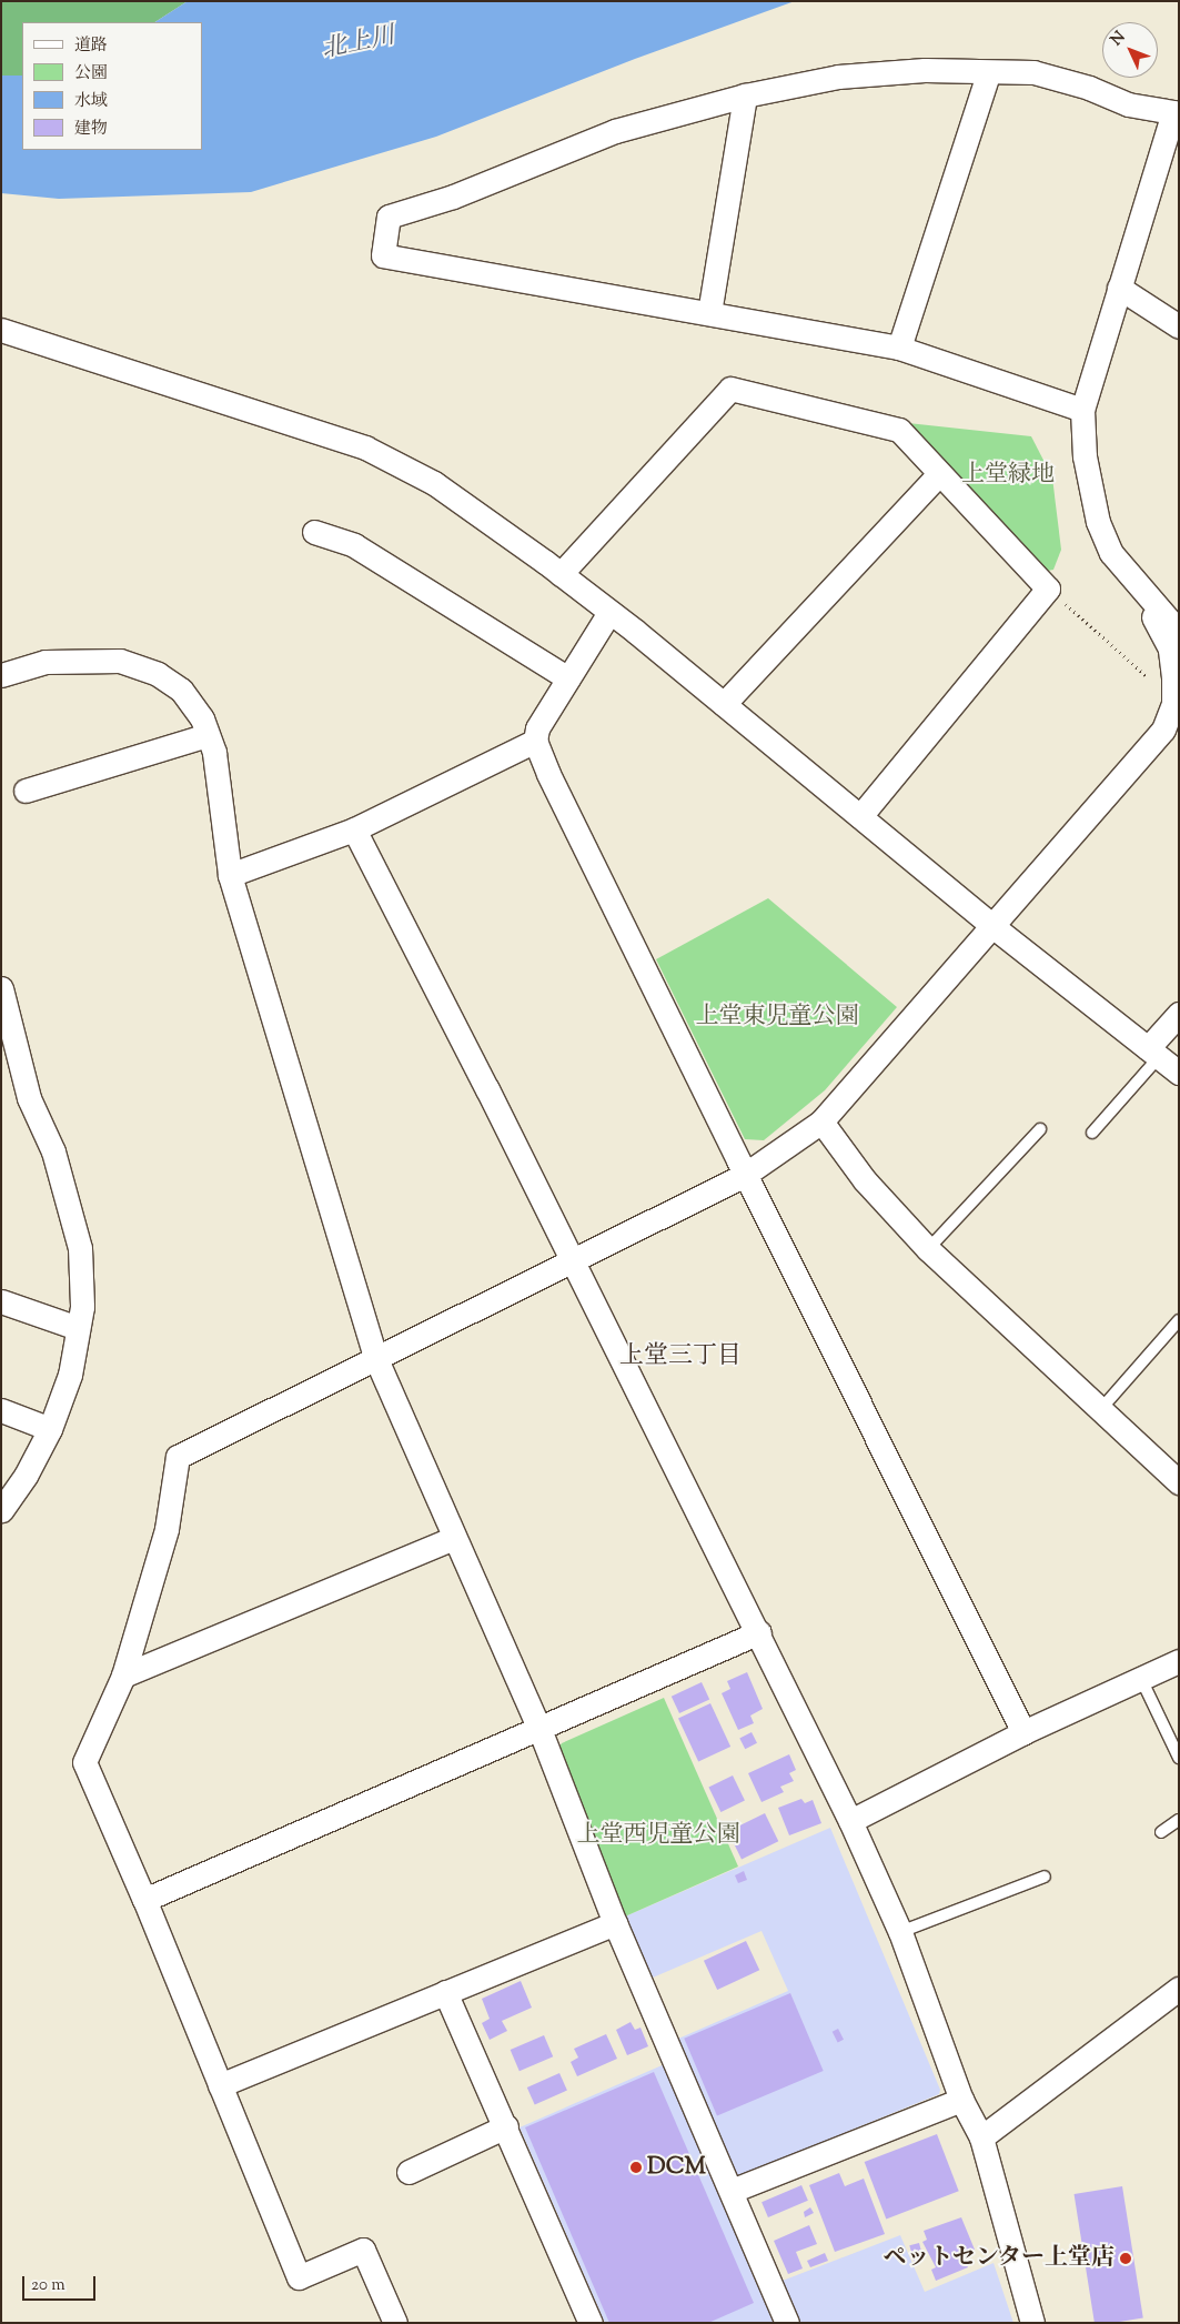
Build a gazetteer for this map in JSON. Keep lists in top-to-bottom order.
{
  "districts": ["上堂三丁目"],
  "water": ["北上川"],
  "parks": ["上堂緑地", "上堂東児童公園", "上堂西児童公園"],
  "places": ["DCM", "ペットセンター上堂店"],
  "legend": [
    "道路",
    "公園",
    "水域",
    "建物"
  ],
  "scale_bar": "20 m",
  "north": "top left"
}
